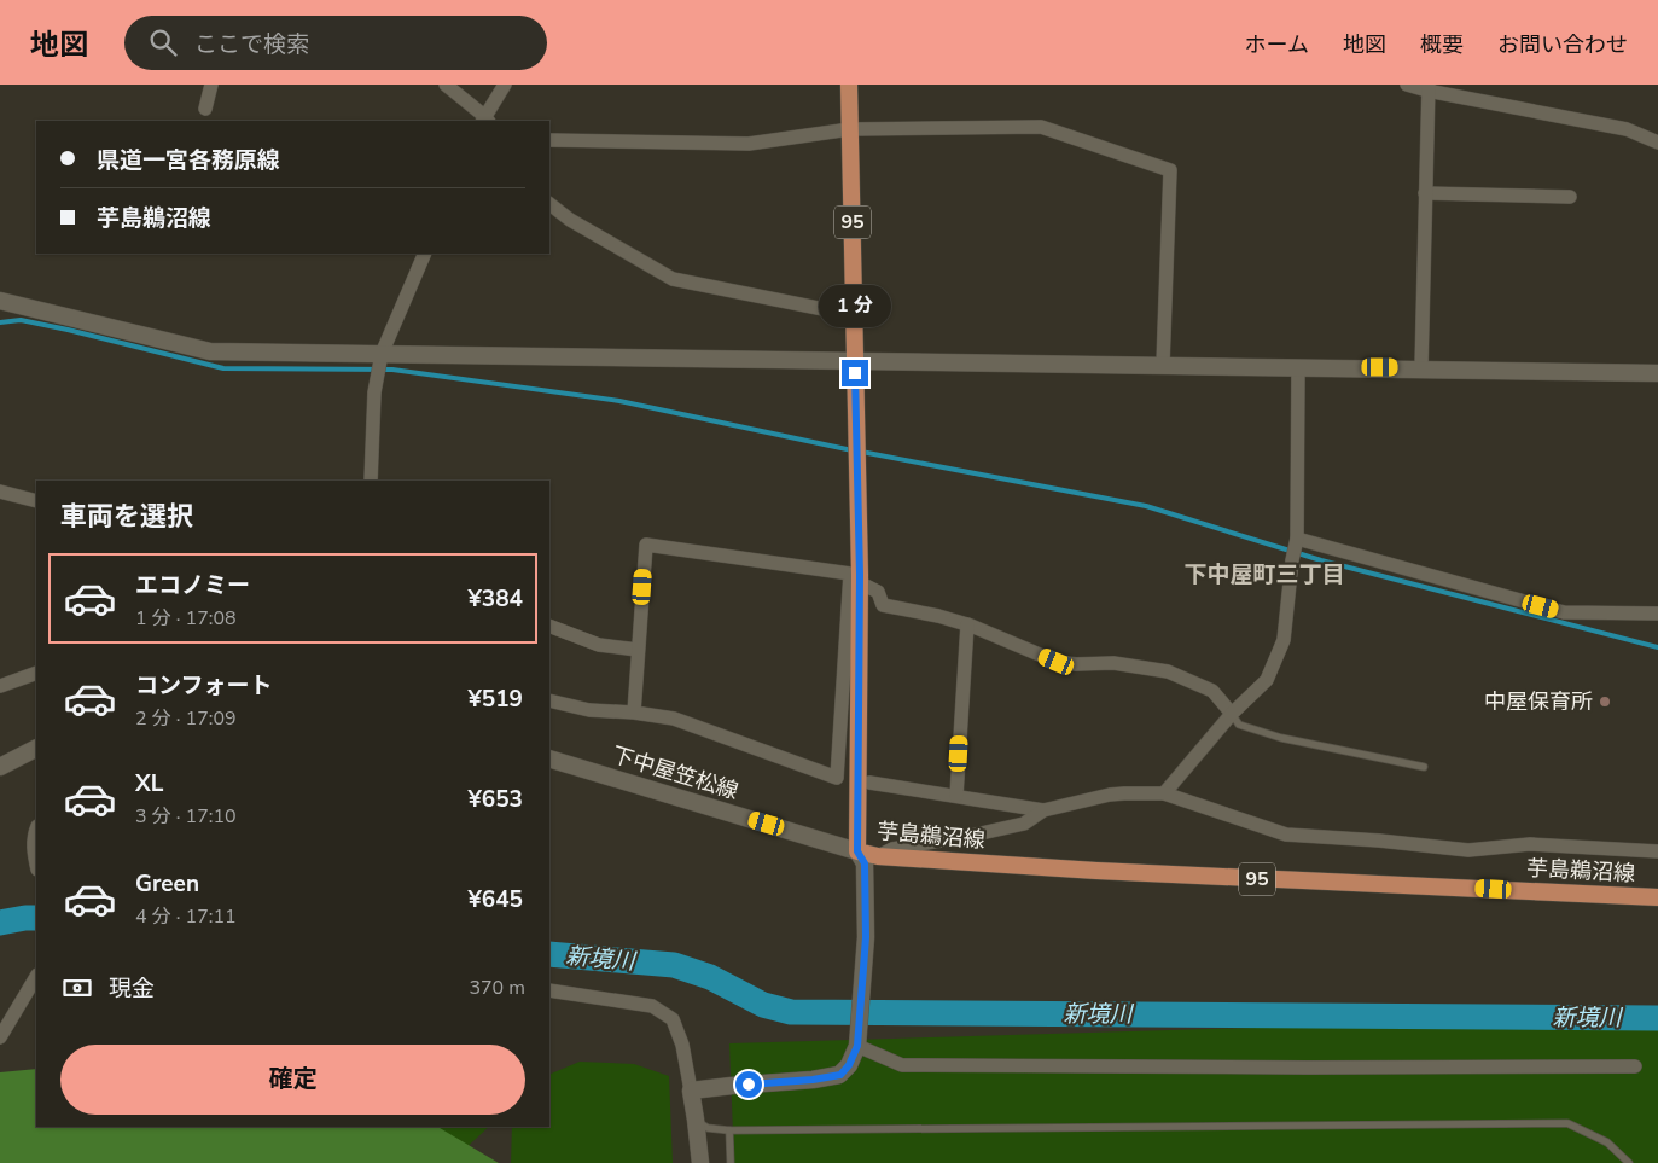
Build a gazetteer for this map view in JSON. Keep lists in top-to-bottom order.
{
  "streets": {
    "main road": ["95", "芋島鵜沼線"],
    "street": ["下中屋笠松線"]
  },
  "crossings": [
    ["下中屋笠松線", "芋島鵜沼線"]
  ],
  "districts": ["下中屋町三丁目"],
  "water": ["新境川"],
  "places": ["中屋保育所"],
  "page": {
    "header": "地図",
    "search": "ここで検索",
    "nav": [
      "ホーム",
      "地図",
      "概要",
      "お問い合わせ"
    ],
    "banner": ["県道一宮各務原線", "芋島鵜沼線"],
    "bubble": "1 分",
    "heading": "車両を選択",
    "list": [
      {
        "name": "エコノミー",
        "note": "1 分 · 17:08",
        "value": "¥384"
      },
      {
        "name": "コンフォート",
        "note": "2 分 · 17:09",
        "value": "¥519"
      },
      {
        "name": "XL",
        "note": "3 分 · 17:10",
        "value": "¥653"
      },
      {
        "name": "Green",
        "note": "4 分 · 17:11",
        "value": "¥645"
      }
    ],
    "pay": ["現金", "370 m"],
    "buttons": "確定"
  }
}
